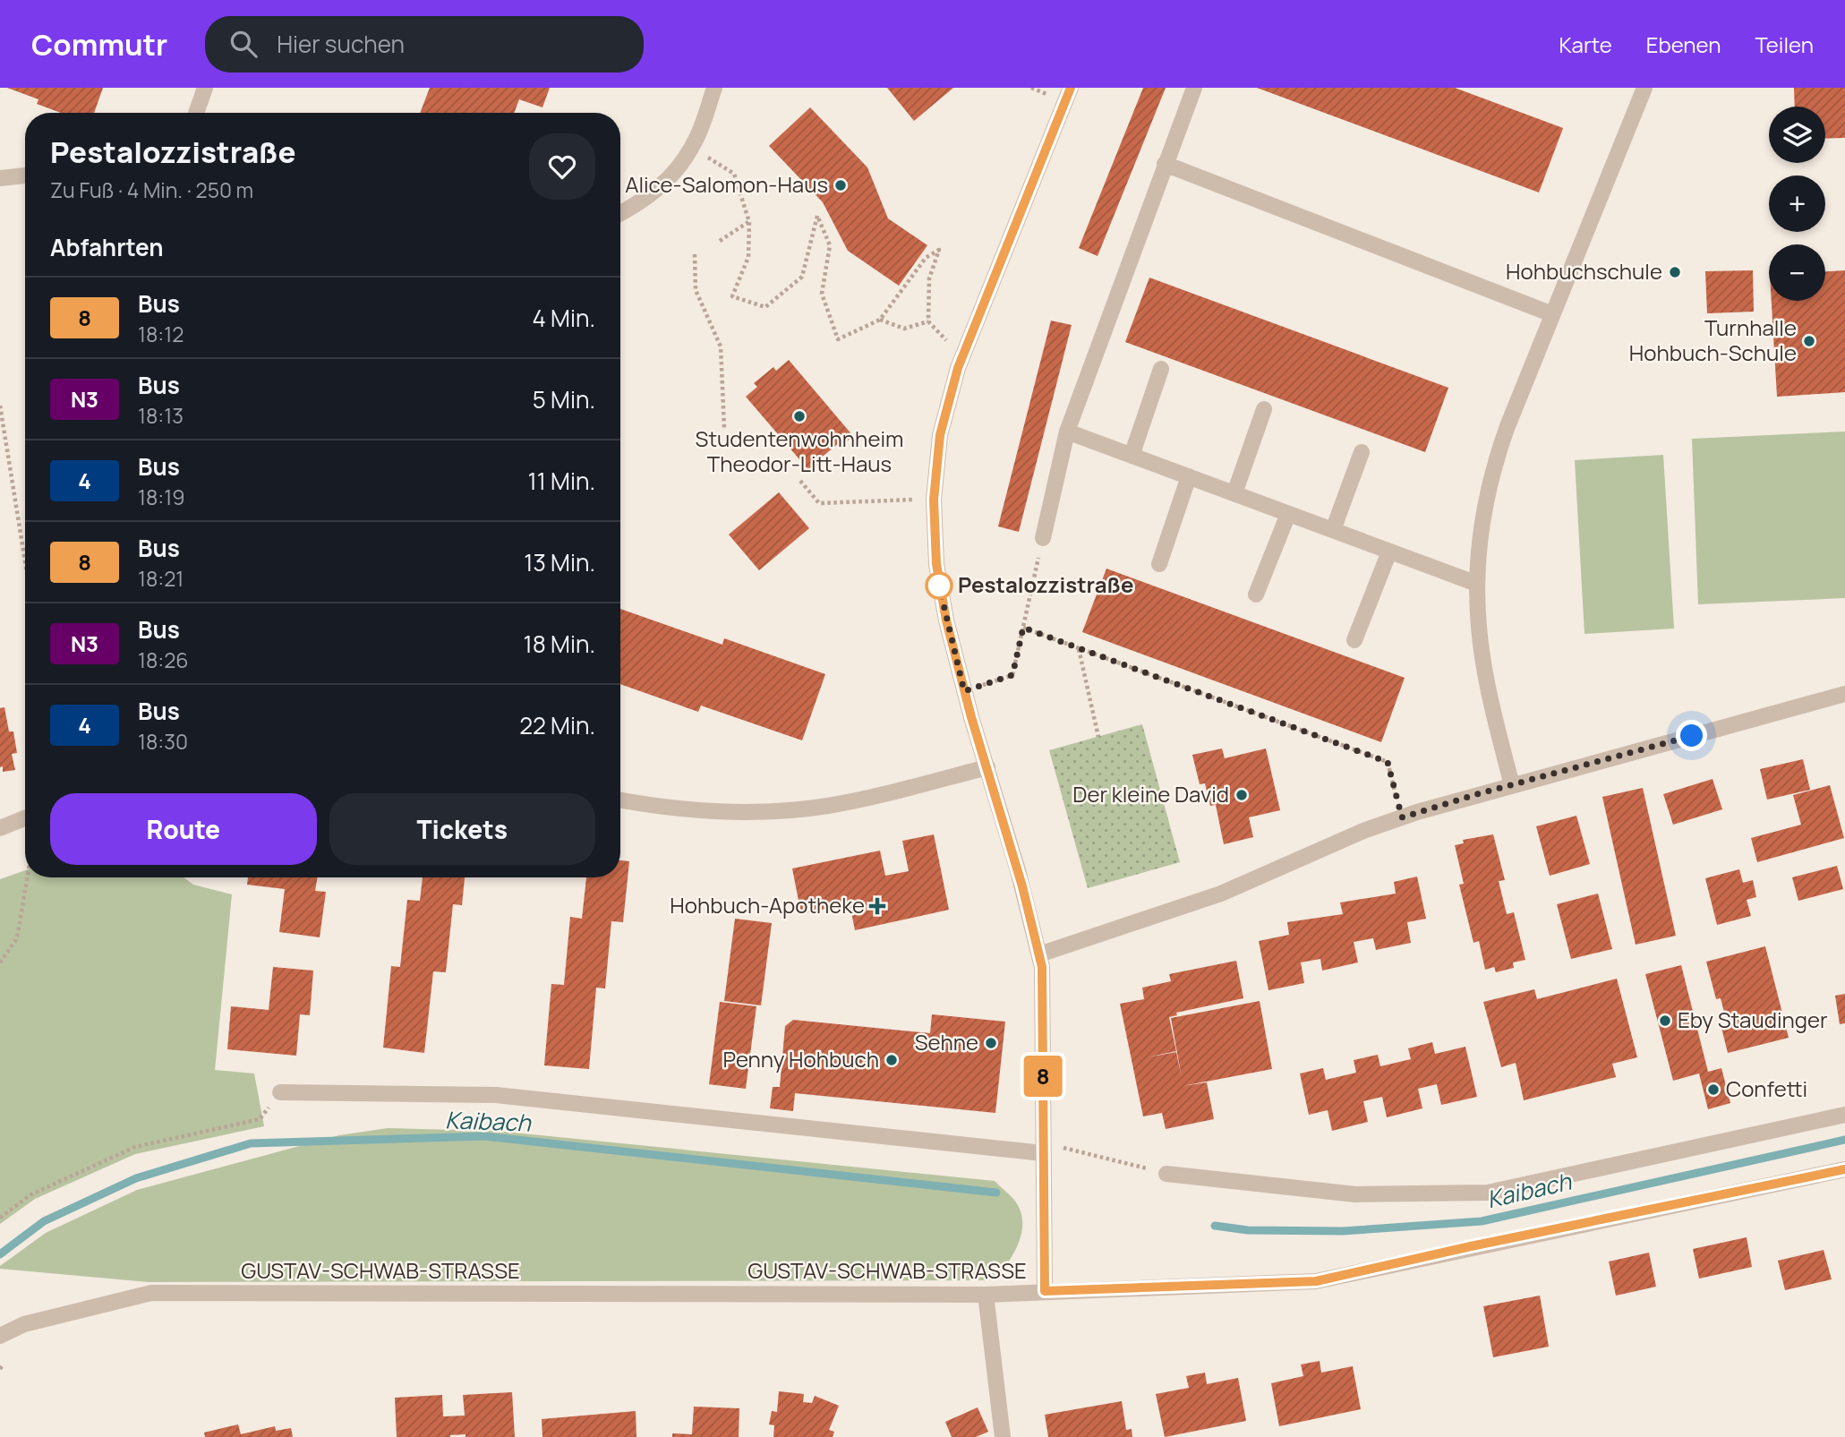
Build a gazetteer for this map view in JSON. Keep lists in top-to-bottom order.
{
  "streets": {
    "street": ["GUSTAV-SCHWAB-STRASSE"]
  },
  "water": ["Kaibach"],
  "places": {
    "other": [
      "Alice-Salomon-Haus",
      "Hohbuchschule",
      "Turnhalle Hohbuch-Schule",
      "Studentenwohnheim Theodor-Litt-Haus",
      "Pestalozzistraße",
      "Der kleine David",
      "Eby Staudinger",
      "Sehne",
      "Penny Hohbuch",
      "Confetti"
    ],
    "health": ["Hohbuch-Apotheke"]
  },
  "lines": ["bus line 8"],
  "page": {
    "header": "Commutr",
    "search": "Hier suchen",
    "nav": ["Karte", "Ebenen", "Teilen"],
    "on_map": "8",
    "map_buttons": ["+", "−"],
    "heading": [
      ["Pestalozzistraße", "Zu Fuß · 4 Min. · 250 m"],
      "Abfahrten"
    ],
    "list": [
      {
        "mark": "8",
        "name": "Bus",
        "note": "18:12",
        "value": "4 Min."
      },
      {
        "mark": "N3",
        "name": "Bus",
        "note": "18:13",
        "value": "5 Min."
      },
      {
        "mark": "4",
        "name": "Bus",
        "note": "18:19",
        "value": "11 Min."
      },
      {
        "mark": "8",
        "name": "Bus",
        "note": "18:21",
        "value": "13 Min."
      },
      {
        "mark": "N3",
        "name": "Bus",
        "note": "18:26",
        "value": "18 Min."
      },
      {
        "mark": "4",
        "name": "Bus",
        "note": "18:30",
        "value": "22 Min."
      }
    ],
    "buttons": ["Route", "Tickets"]
  }
}
